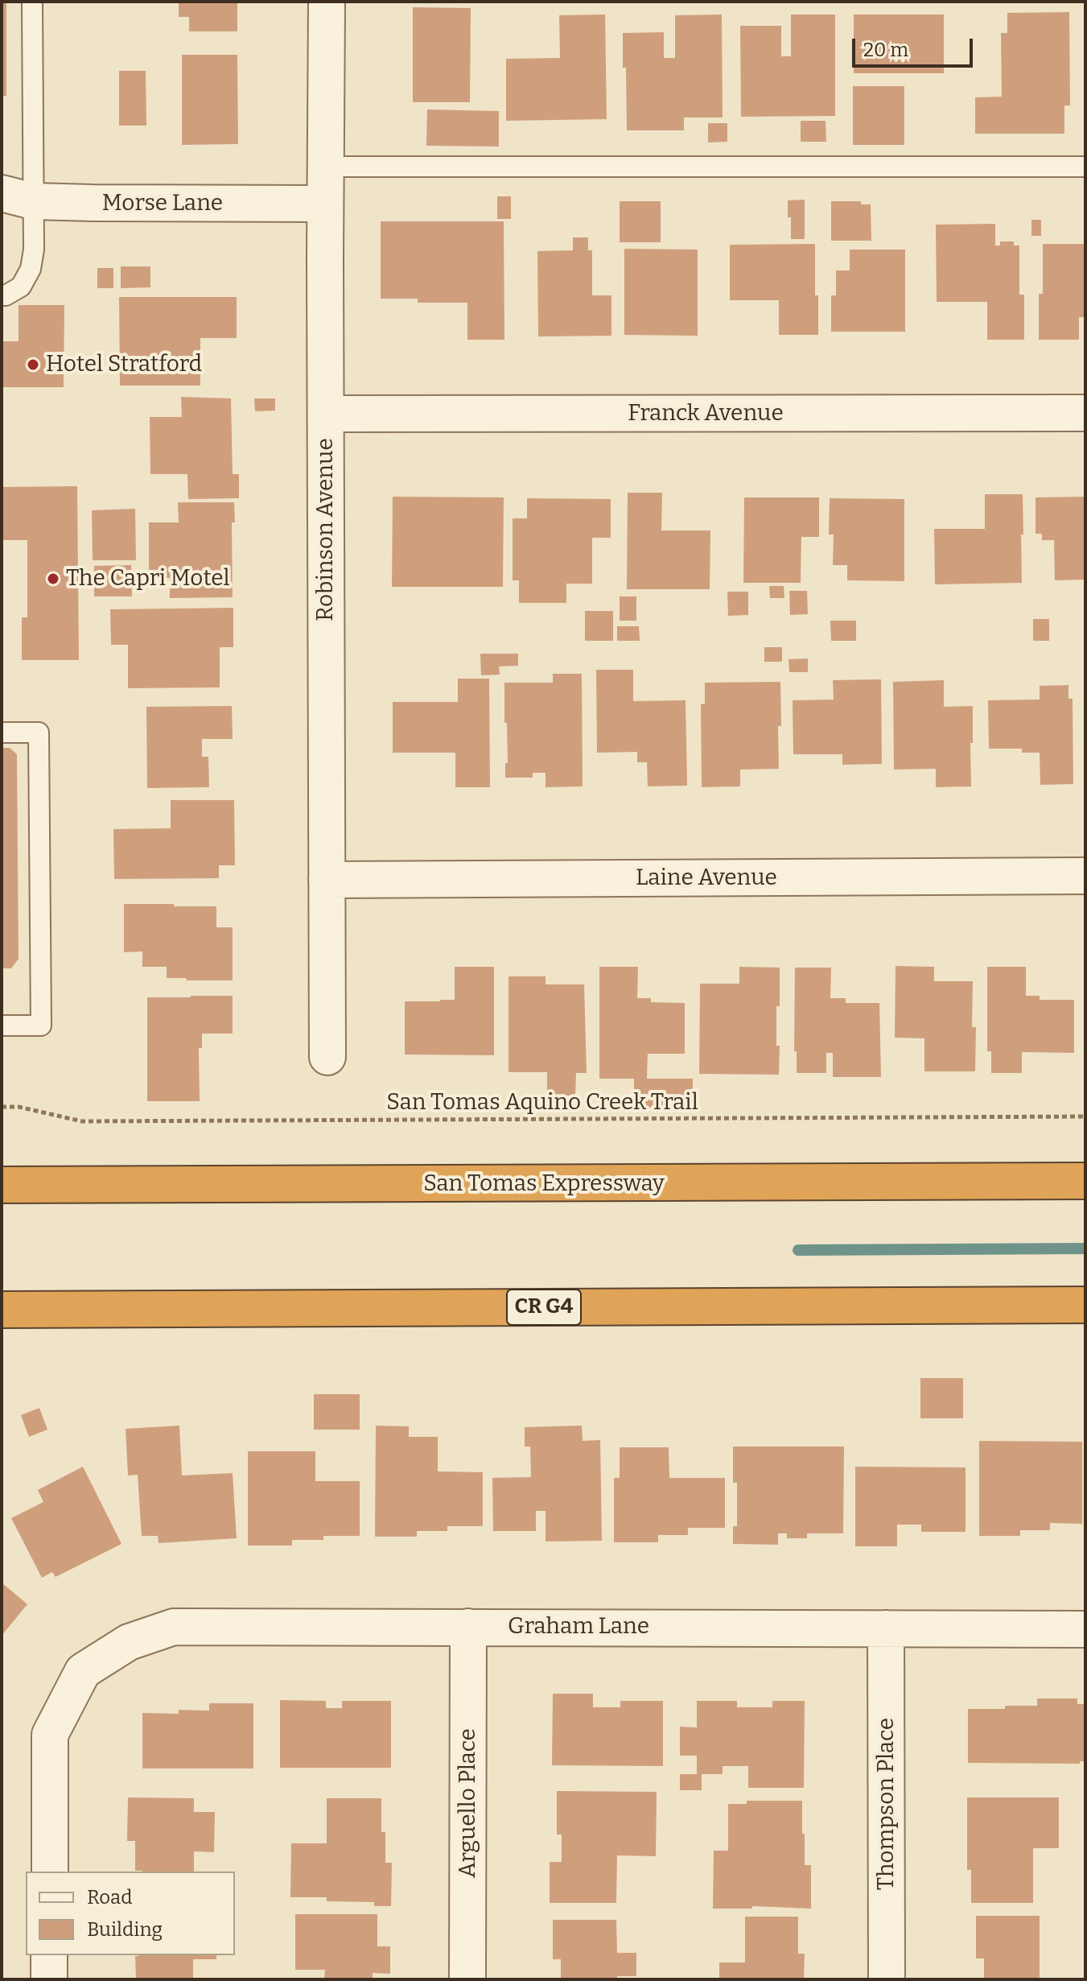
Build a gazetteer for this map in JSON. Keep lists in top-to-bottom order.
{
  "streets": {
    "highway": ["San Tomas Expressway", "CR G4"],
    "street": [
      "Morse Lane",
      "Franck Avenue",
      "Robinson Avenue",
      "Laine Avenue",
      "Graham Lane",
      "Arguello Place",
      "Thompson Place"
    ],
    "path": ["San Tomas Aquino Creek Trail"]
  },
  "crossings": [
    ["Morse Lane", "Robinson Avenue"],
    ["Franck Avenue", "Robinson Avenue"],
    ["Robinson Avenue", "Laine Avenue"],
    ["Graham Lane", "Arguello Place"],
    ["Graham Lane", "Thompson Place"]
  ],
  "places": ["Hotel Stratford", "The Capri Motel"],
  "legend": ["Road", "Building"],
  "scale_bar": "20 m"
}
